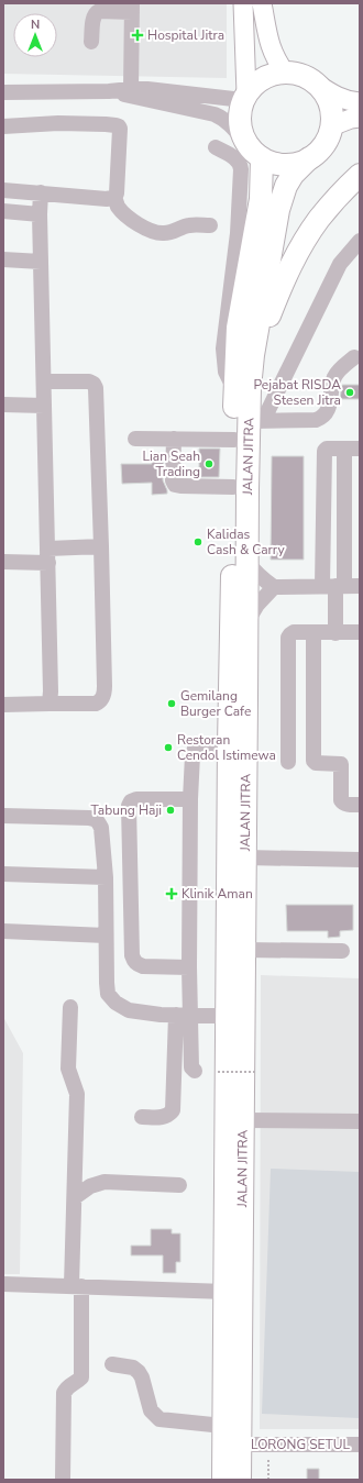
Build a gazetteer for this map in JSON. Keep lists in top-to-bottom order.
{
  "streets": {
    "highway": ["JALAN JITRA"],
    "street": ["LORONG SETUL"]
  },
  "crossings": [
    ["JALAN JITRA", "LORONG SETUL"]
  ],
  "places": {
    "health": ["Hospital Jitra", "Klinik Aman"],
    "other": [
      "Pejabat RISDA Stesen Jitra",
      "Lian Seah Trading",
      "Kalidas Cash & Carry",
      "Gemilang Burger Cafe",
      "Restoran Cendol Istimewa",
      "Tabung Haji"
    ]
  },
  "north": "top"
}
